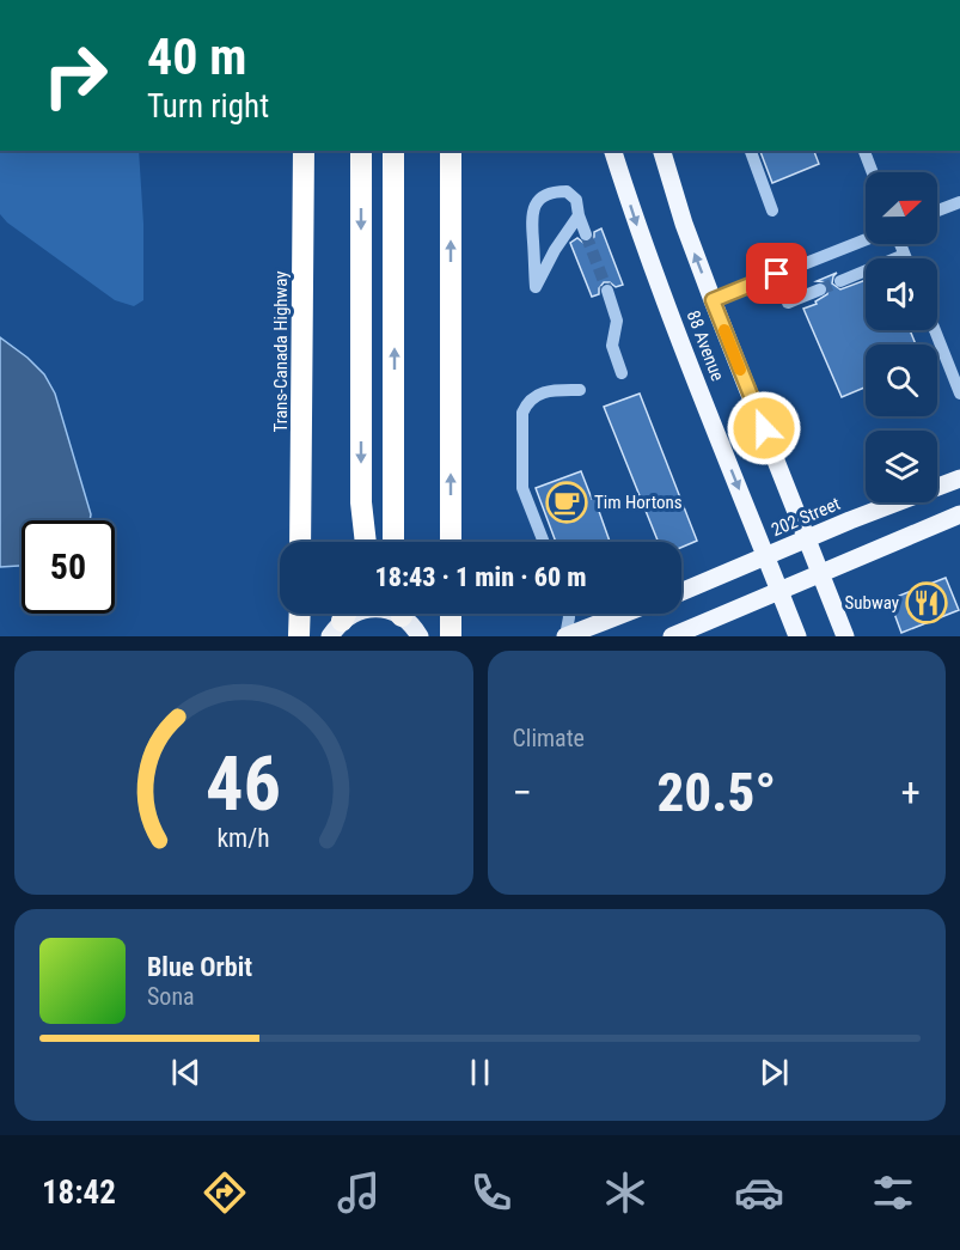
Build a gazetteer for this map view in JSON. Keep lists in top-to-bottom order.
{
  "streets": {
    "highway": ["Trans-Canada Highway"],
    "main road": ["88 Avenue", "202 Street"]
  },
  "crossings": [
    ["88 Avenue", "202 Street"]
  ],
  "places": {
    "cafe": ["Tim Hortons"],
    "restaurant": ["Subway"]
  },
  "north": "right",
  "page": {
    "turn": ["40 m", "Turn right"],
    "limit": "50",
    "trip": "18:43 · 1 min · 60 m",
    "tile": "Climate",
    "heat": ["−", "20.5°", "+"],
    "song": ["Blue Orbit", "Sona"],
    "tabs": "18:42",
    "gauge": ["46", "km/h"]
  }
}
